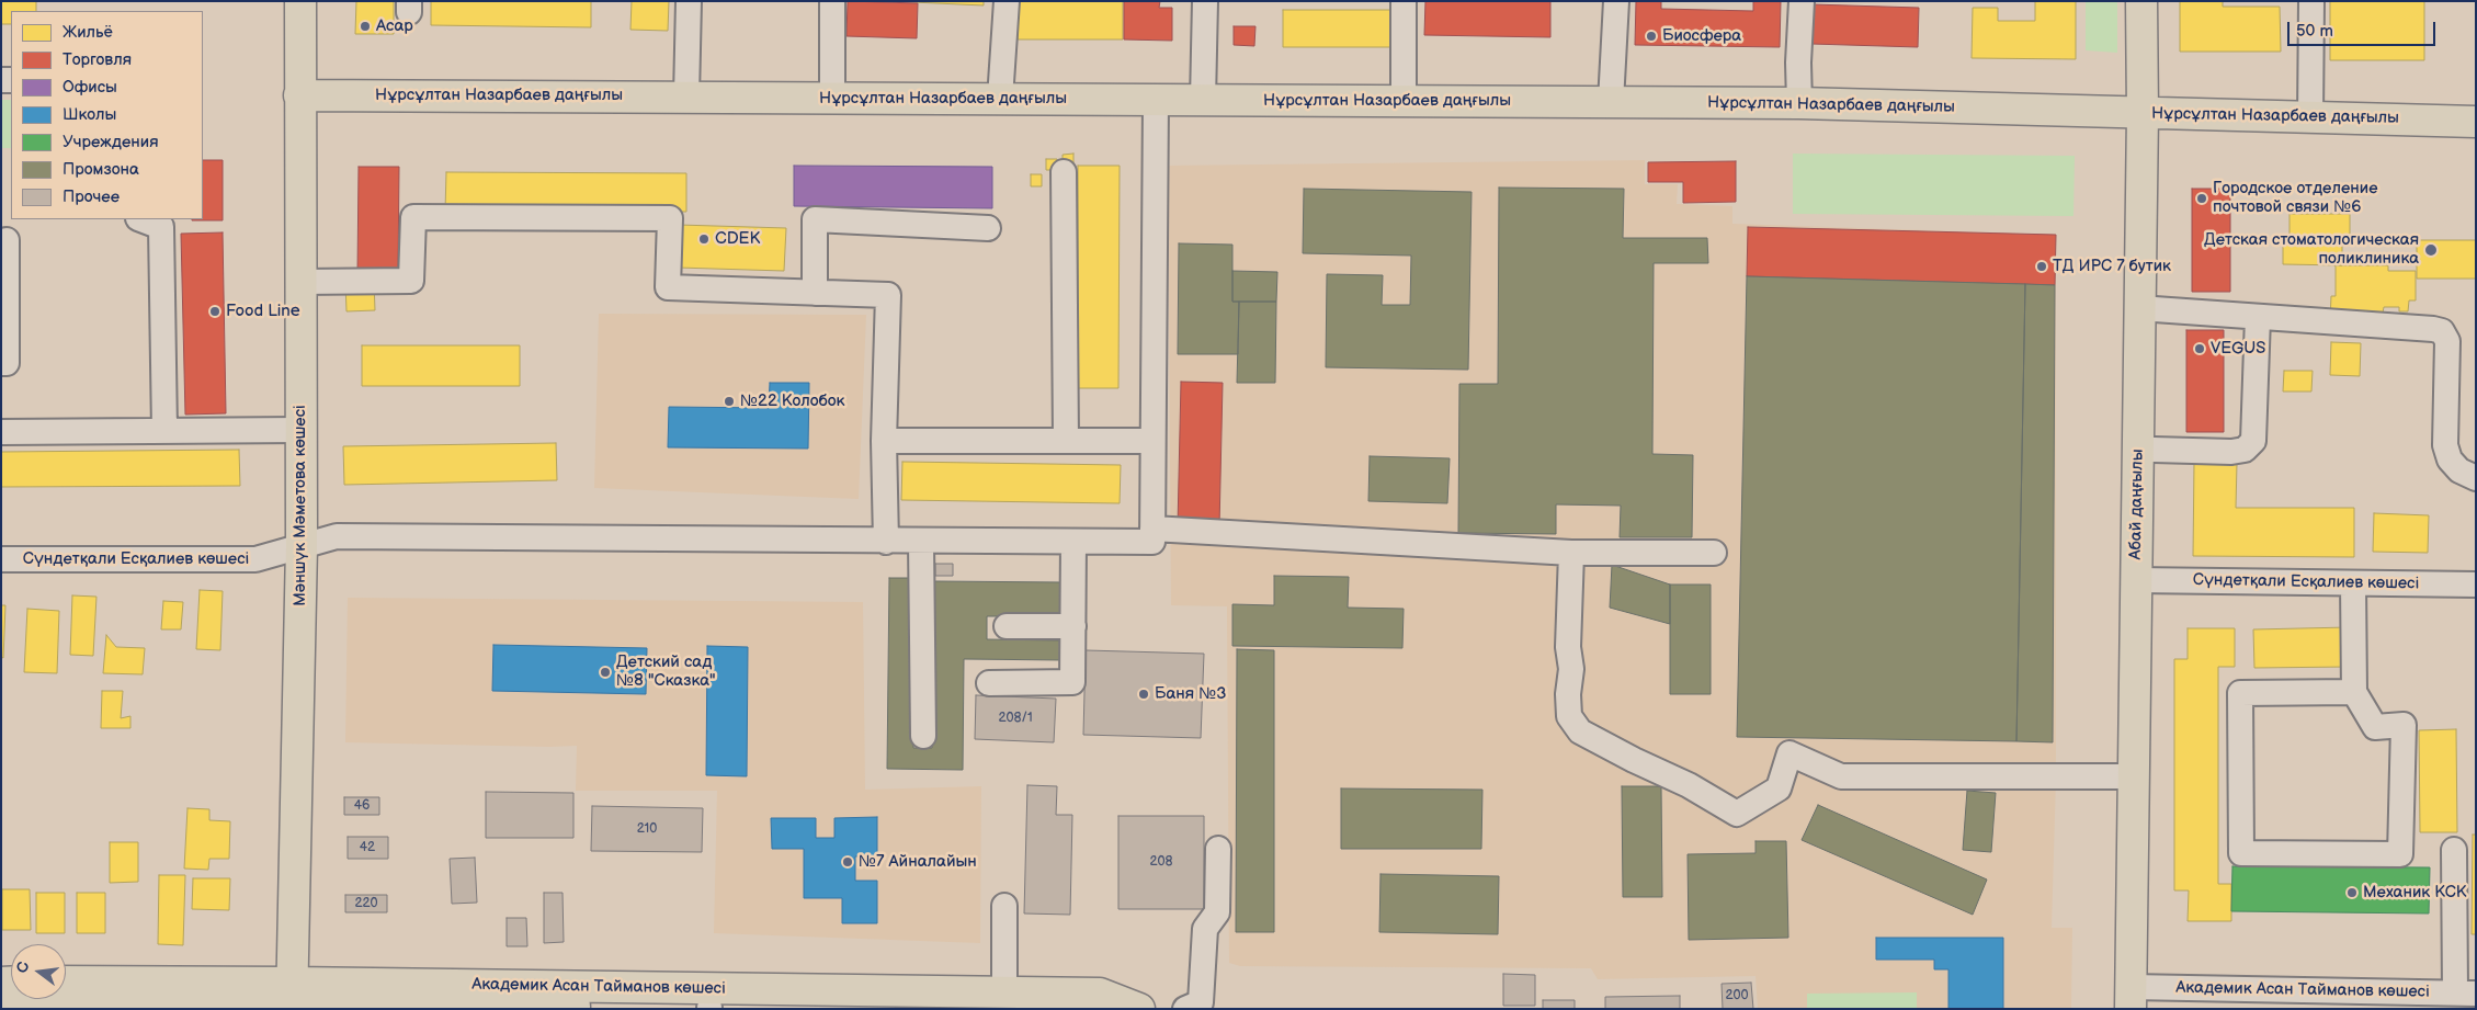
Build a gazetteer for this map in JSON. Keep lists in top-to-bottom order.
{
  "streets": {
    "main road": [
      "Нұрсұлтан Назарбаев даңғылы",
      "Абай даңғылы",
      "Мәншүк Мәметова көшесі",
      "Академик Асан Тайманов көшесі"
    ],
    "street": ["Сүндетқали Есқалиев көшесі"]
  },
  "crossings": [
    ["Нұрсұлтан Назарбаев даңғылы", "Абай даңғылы"],
    ["Нұрсұлтан Назарбаев даңғылы", "Мәншүк Мәметова көшесі"],
    ["Абай даңғылы", "Сүндетқали Есқалиев көшесі"],
    ["Абай даңғылы", "Академик Асан Тайманов көшесі"],
    ["Мәншүк Мәметова көшесі", "Сүндетқали Есқалиев көшесі"],
    ["Мәншүк Мәметова көшесі", "Академик Асан Тайманов көшесі"]
  ],
  "places": [
    "Асар",
    "Биосфера",
    "Городское отделение почтовой связи №6",
    "CDEK",
    "Детская стоматологическая поликлиника",
    "ТД ИРС 7 бутик",
    "Food Line",
    "VEGUS",
    "№22 Колобок",
    "Детский сад №8 \"Сказка\"",
    "Баня №3",
    "№7 Айналайын",
    "Механик КСК"
  ],
  "house_numbers": [
    "208/1",
    "46",
    "210",
    "42",
    "208",
    "220",
    "200"
  ],
  "legend": [
    "Жильё",
    "Торговля",
    "Офисы",
    "Школы",
    "Учреждения",
    "Промзона",
    "Прочее"
  ],
  "scale_bar": "50 m",
  "north": "left"
}
